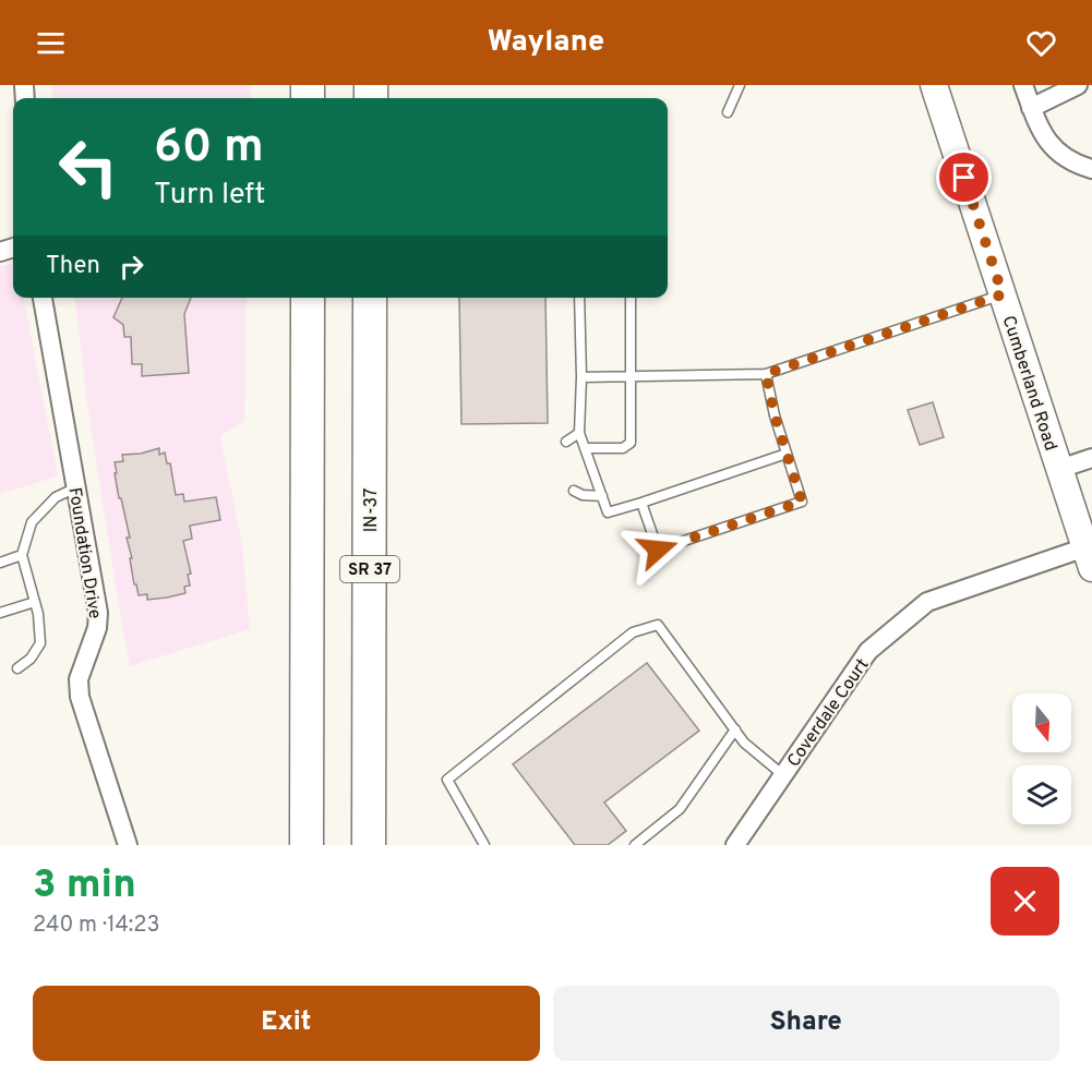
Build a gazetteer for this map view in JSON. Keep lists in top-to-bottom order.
{
  "streets": {
    "highway": ["IN-37", "SR 37"],
    "street": ["Cumberland Road", "Foundation Drive", "Coverdale Court"]
  },
  "crossings": [
    ["Cumberland Road", "Coverdale Court"]
  ],
  "north": "bottom",
  "page": {
    "header": "Waylane",
    "turn": ["60 m", "Turn left"],
    "then": "Then",
    "heading": ["3 min", "240 m · 14:23"],
    "buttons": ["Exit", "Share"]
  }
}
